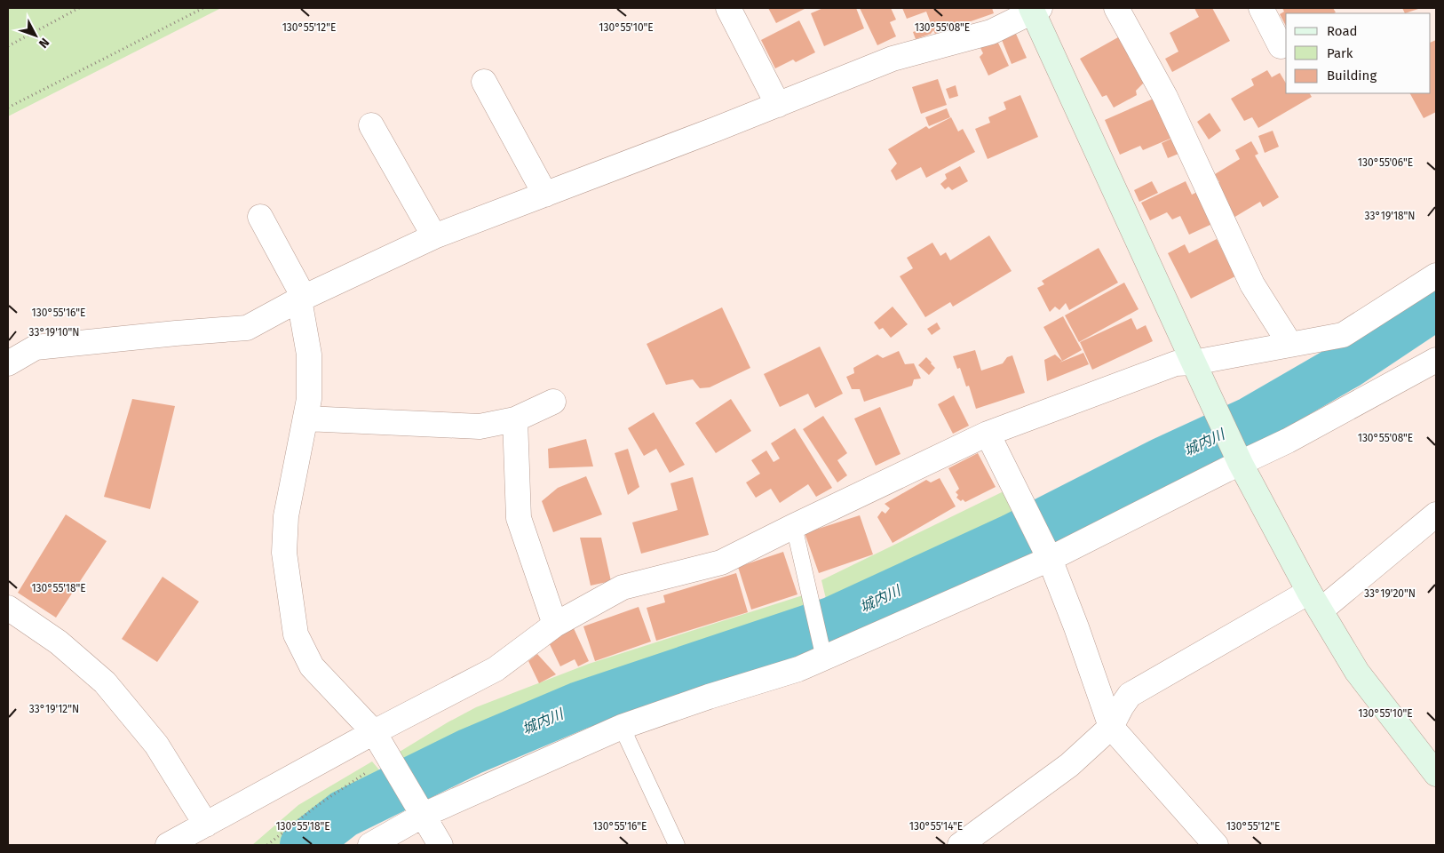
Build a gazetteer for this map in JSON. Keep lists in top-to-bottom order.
{
  "water": ["城内川"],
  "legend": ["Road", "Park", "Building"],
  "north": "bottom right",
  "coordinates": [
    "130°55'12\"E",
    "130°55'10\"E",
    "130°55'08\"E",
    "130°55'06\"E",
    "33°19'18\"N",
    "130°55'16\"E",
    "33°19'10\"N",
    "130°55'18\"E",
    "33°19'20\"N",
    "33°19'12\"N",
    "130°55'14\"E"
  ]
}
